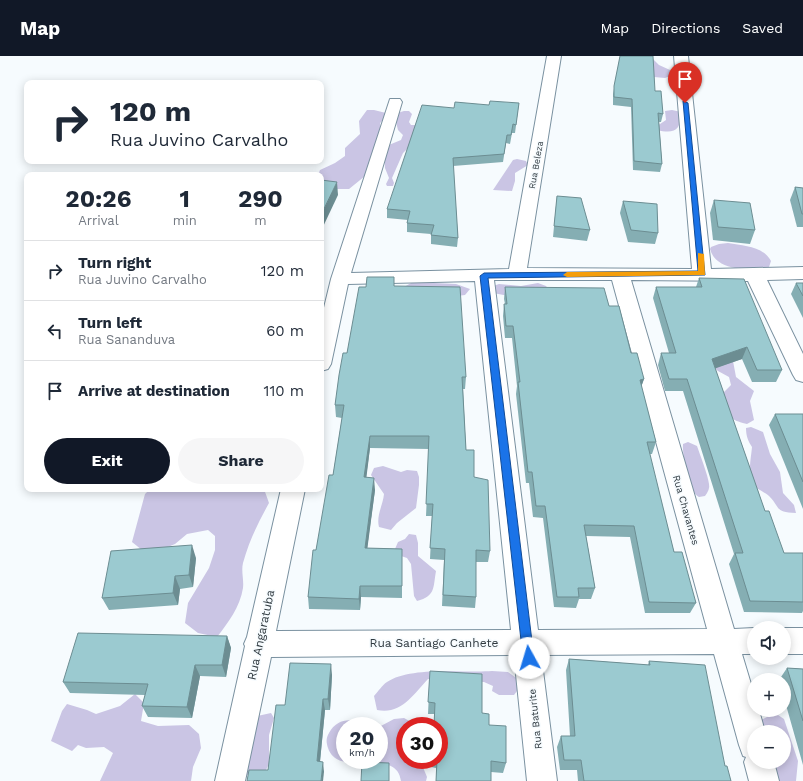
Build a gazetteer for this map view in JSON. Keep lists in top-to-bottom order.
{
  "streets": {
    "street": [
      "Rua Beleza",
      "Rua Chavantes",
      "Rua Angaratuba",
      "Rua Santiago Canhete",
      "Rua Baturite"
    ]
  },
  "crossings": [
    ["Rua Chavantes", "Rua Santiago Canhete"],
    ["Rua Angaratuba", "Rua Santiago Canhete"],
    ["Rua Santiago Canhete", "Rua Baturite"]
  ],
  "page": {
    "header": "Map",
    "nav": ["Map", "Directions", "Saved"],
    "turn": ["120 m", "Rua Juvino Carvalho"],
    "eta": [
      "20:26",
      "Arrival",
      "1",
      "min",
      "290",
      "m"
    ],
    "list": [
      {
        "name": "Turn right",
        "note": "Rua Juvino Carvalho",
        "value": "120 m"
      },
      {
        "name": "Turn left",
        "note": "Rua Sananduva",
        "value": "60 m"
      },
      {
        "name": "Arrive at destination",
        "value": "110 m"
      }
    ],
    "buttons": ["Exit", "Share"],
    "map_buttons": ["+", "−"],
    "speed": "20 km/h",
    "limit": "30"
  }
}
